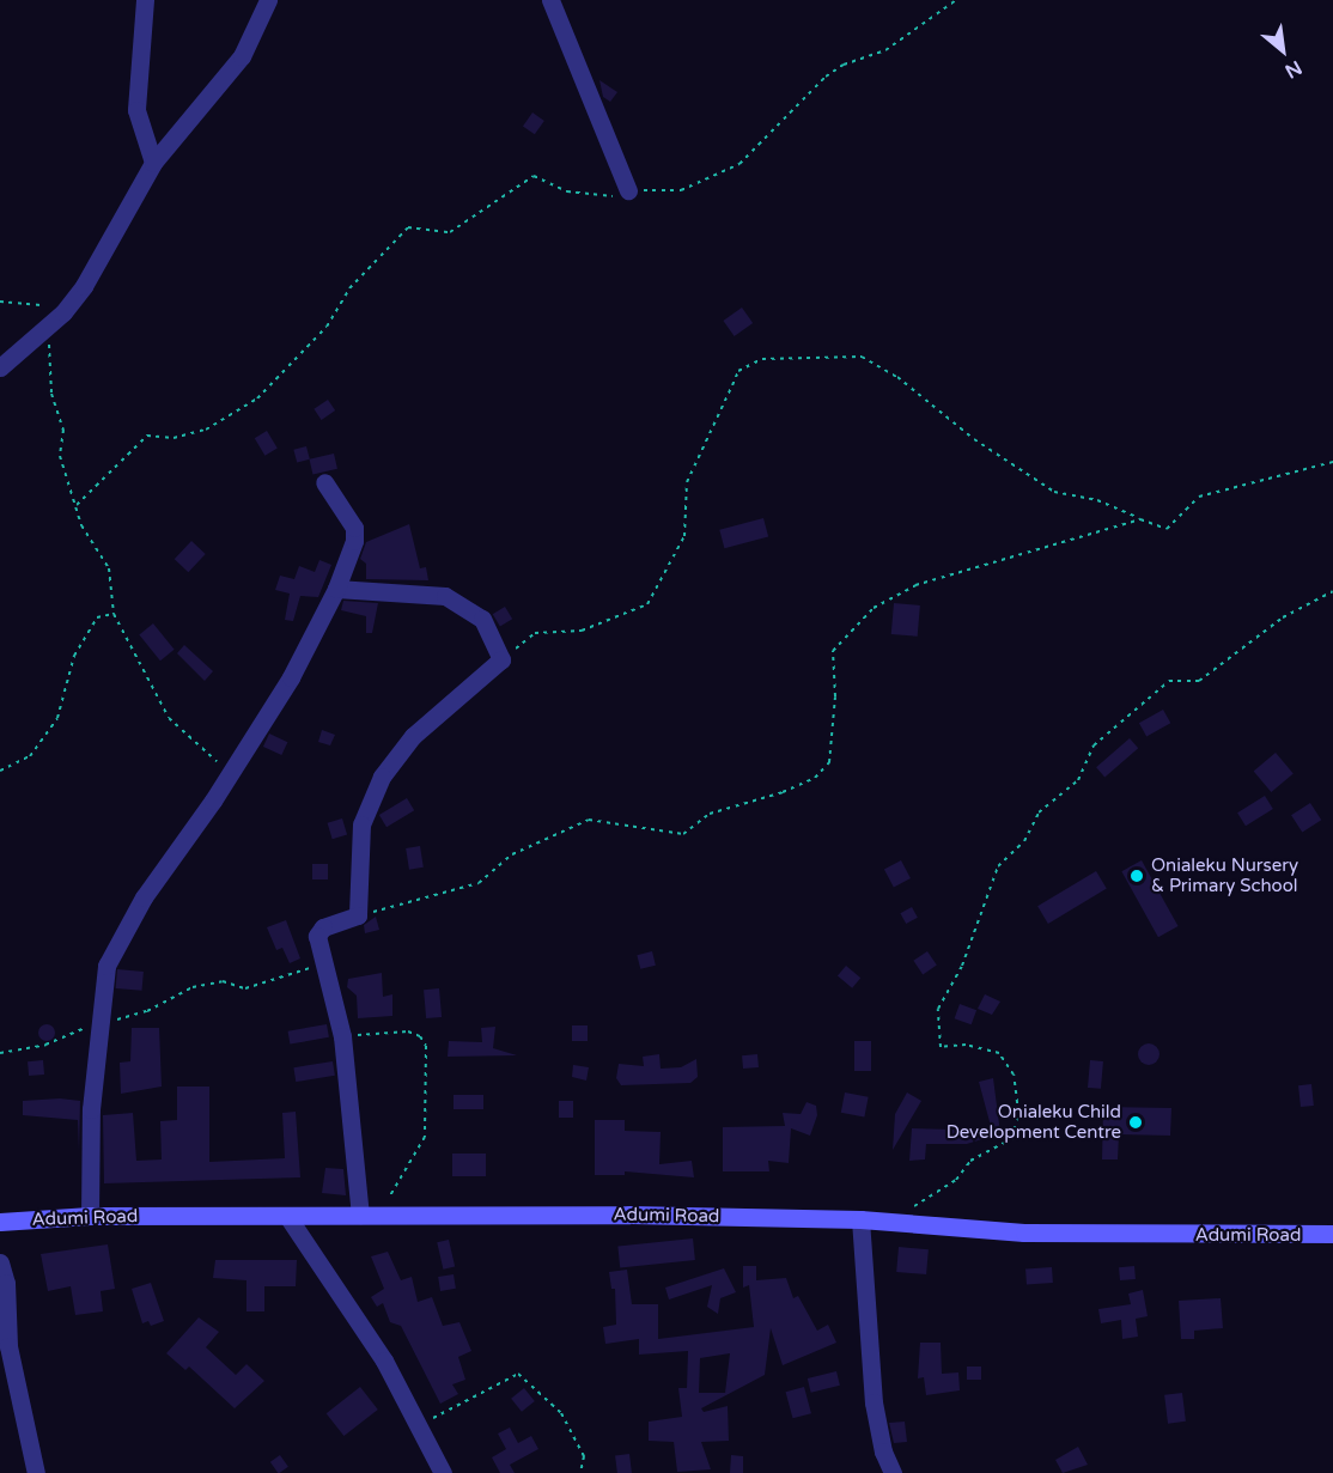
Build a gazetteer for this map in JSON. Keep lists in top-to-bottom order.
{
  "streets": {
    "main road": ["Adumi Road"]
  },
  "places": ["Onialeku Nursery & Primary School", "Onialeku Child Development Centre"],
  "north": "bottom right"
}
